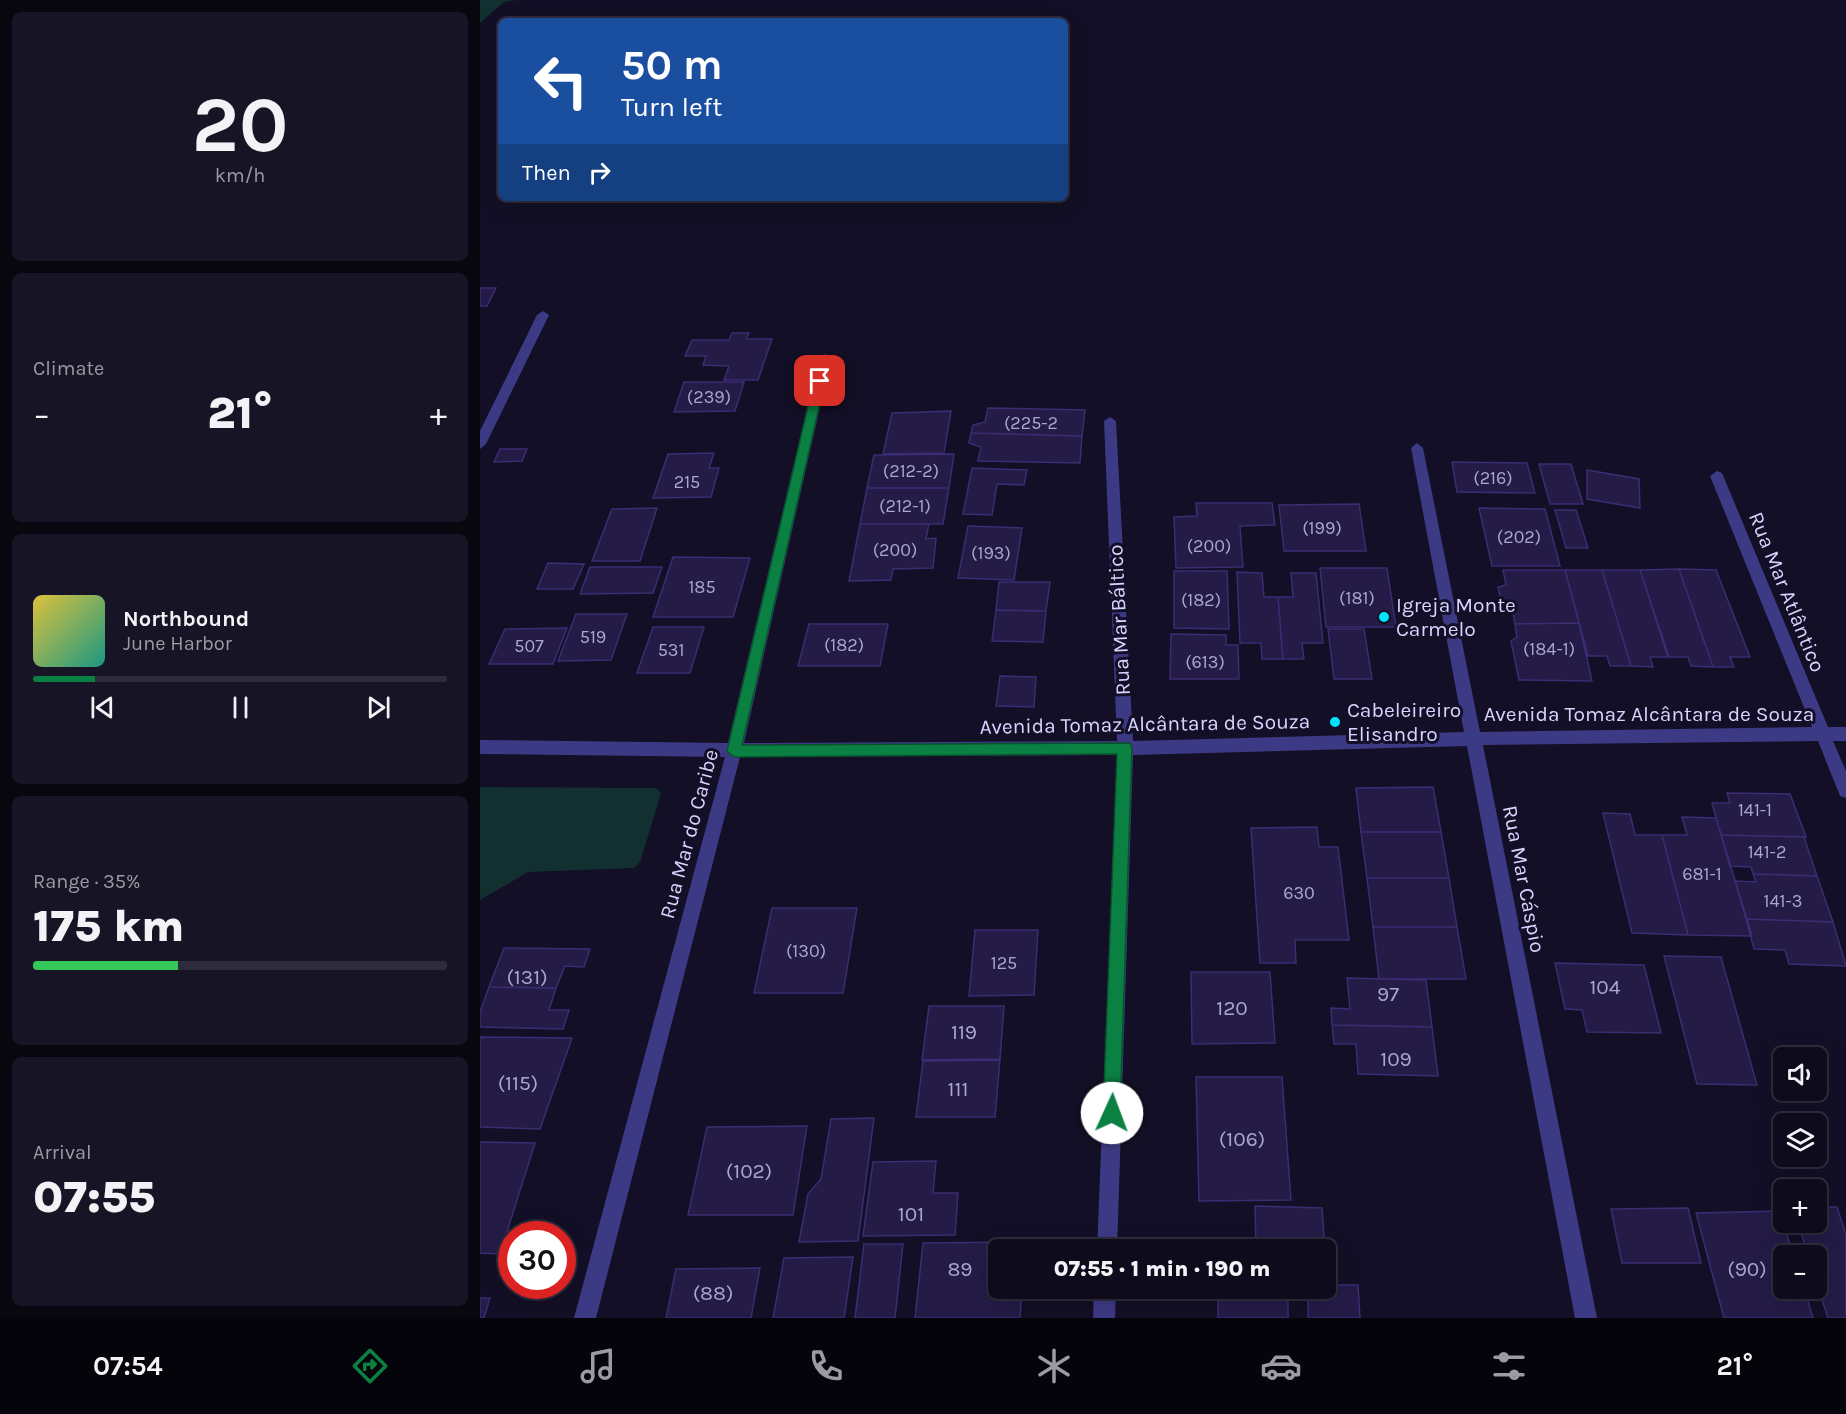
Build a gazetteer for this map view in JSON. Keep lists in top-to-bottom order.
{
  "streets": {
    "street": [
      "Rua Mar Atlântico",
      "Rua Mar Báltico",
      "Avenida Tomaz Alcântara de Souza",
      "Rua Mar do Caribe",
      "Rua Mar Cáspio"
    ]
  },
  "crossings": [
    ["Rua Mar Atlântico", "Avenida Tomaz Alcântara de Souza"],
    ["Rua Mar Báltico", "Avenida Tomaz Alcântara de Souza"],
    ["Avenida Tomaz Alcântara de Souza", "Rua Mar do Caribe"],
    ["Avenida Tomaz Alcântara de Souza", "Rua Mar Cáspio"]
  ],
  "places": ["Igreja Monte Carmelo", "Cabeleireiro Elisandro"],
  "house_numbers": [
    "(239)",
    "(225-2",
    "(212-2)",
    "(216)",
    "215",
    "(212-1)",
    "(199)",
    "(202)",
    "(200)",
    "(200)",
    "(193)",
    "185",
    "(181)",
    "(182)",
    "519",
    "(182)",
    "507",
    "(184-1)",
    "531",
    "(613)",
    "141-1",
    "141-2",
    "681-1",
    "630",
    "141-3",
    "(130)",
    "125",
    "(131)",
    "104",
    "97",
    "120",
    "119",
    "109",
    "(115)",
    "111",
    "(106)",
    "(102)",
    "101",
    "89",
    "(90)",
    "(88)"
  ],
  "page": {
    "tile": [
      ["20", "km/h"],
      "Climate",
      ["Range · 35%", "175 km"],
      ["Arrival", "07:55"]
    ],
    "turn": ["50 m", "Turn left"],
    "then": "Then",
    "heat": ["−", "21°", "+"],
    "song": ["Northbound", "June Harbor"],
    "map_buttons": ["+", "−"],
    "limit": "30",
    "trip": "07:55 · 1 min · 190 m",
    "tabs": ["07:54", "21°"]
  }
}
